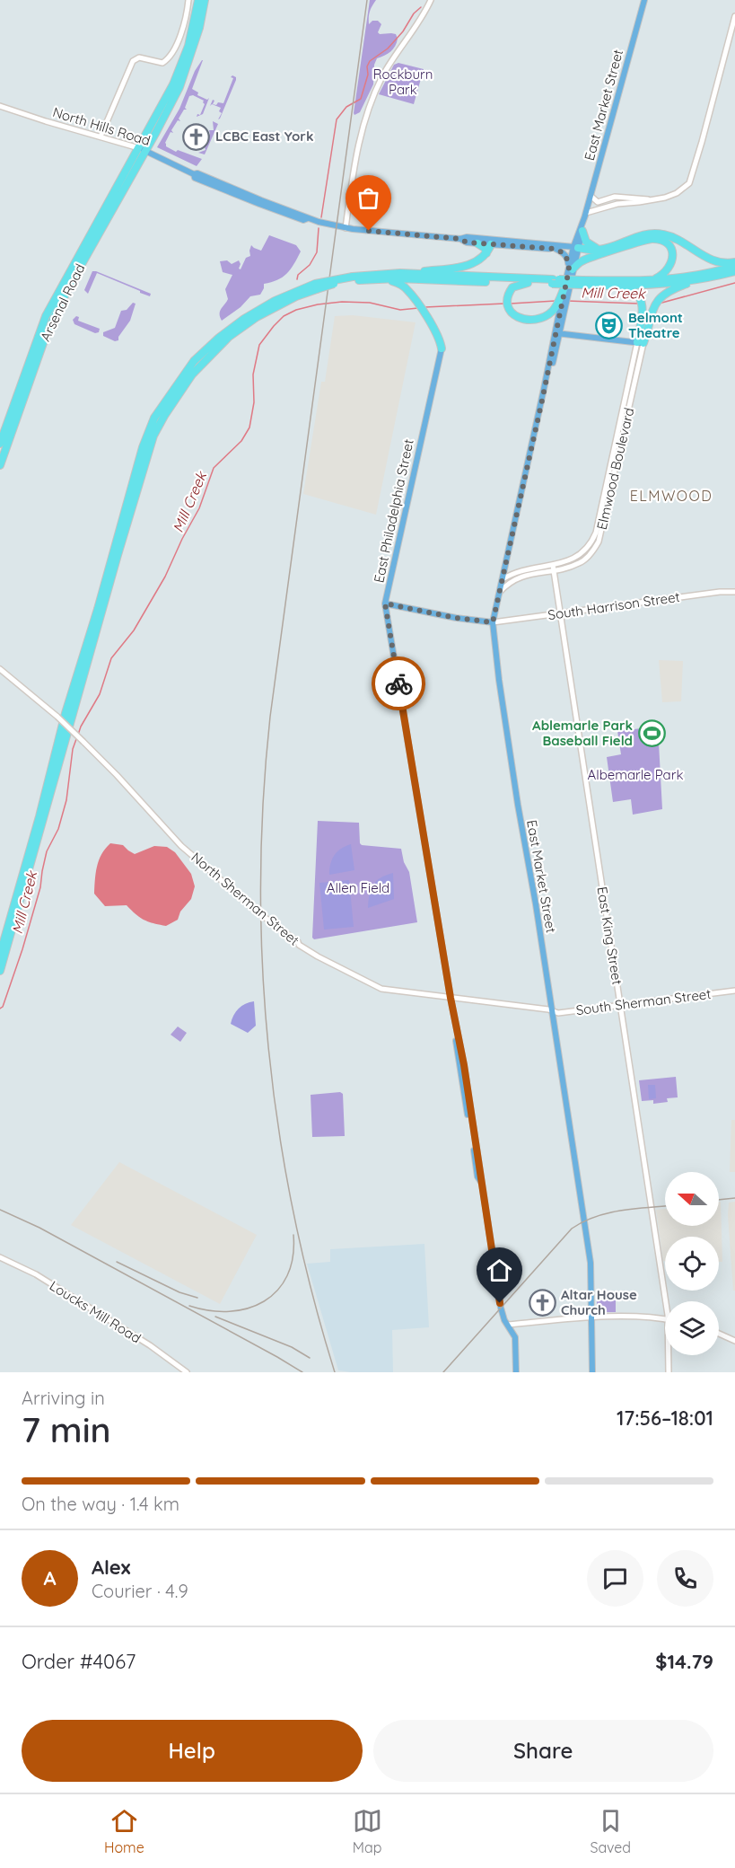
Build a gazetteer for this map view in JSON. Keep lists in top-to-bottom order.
{
  "streets": {
    "highway": ["Arsenal Road"],
    "main road": ["East Market Street", "North Hills Road", "East Philadelphia Street"],
    "street": [
      "Elmwood Boulevard",
      "South Harrison Street",
      "North Sherman Street",
      "East King Street",
      "South Sherman Street",
      "Loucks Mill Road"
    ]
  },
  "crossings": [
    ["East Market Street", "North Hills Road"],
    ["East Market Street", "South Harrison Street"],
    ["East Market Street", "North Sherman Street"],
    ["East Market Street", "South Sherman Street"],
    ["North Hills Road", "Arsenal Road"],
    ["Elmwood Boulevard", "East King Street"],
    ["East Philadelphia Street", "North Sherman Street"],
    ["South Harrison Street", "East King Street"],
    ["North Sherman Street", "South Sherman Street"],
    ["East King Street", "South Sherman Street"]
  ],
  "districts": ["ELMWOOD"],
  "water": ["Mill Creek"],
  "parks": ["Rockburn Park", "Albemarle Park", "Allen Field"],
  "places": {
    "church": ["LCBC East York", "Altar House Church"],
    "theatre": ["Belmont Theatre"],
    "sports": ["Ablemarle Park Baseball Field"]
  },
  "north": "left",
  "page": {
    "heading": ["7 min", "Arriving in", "17:56–18:01"],
    "panel": [
      "Alex",
      "Courier · 4.9",
      "Order #4067",
      "$14.79"
    ],
    "bar": "On the way · 1.4 km",
    "round": "A",
    "buttons": ["Help", "Share"],
    "tabs": ["Home", "Map", "Saved"]
  }
}
